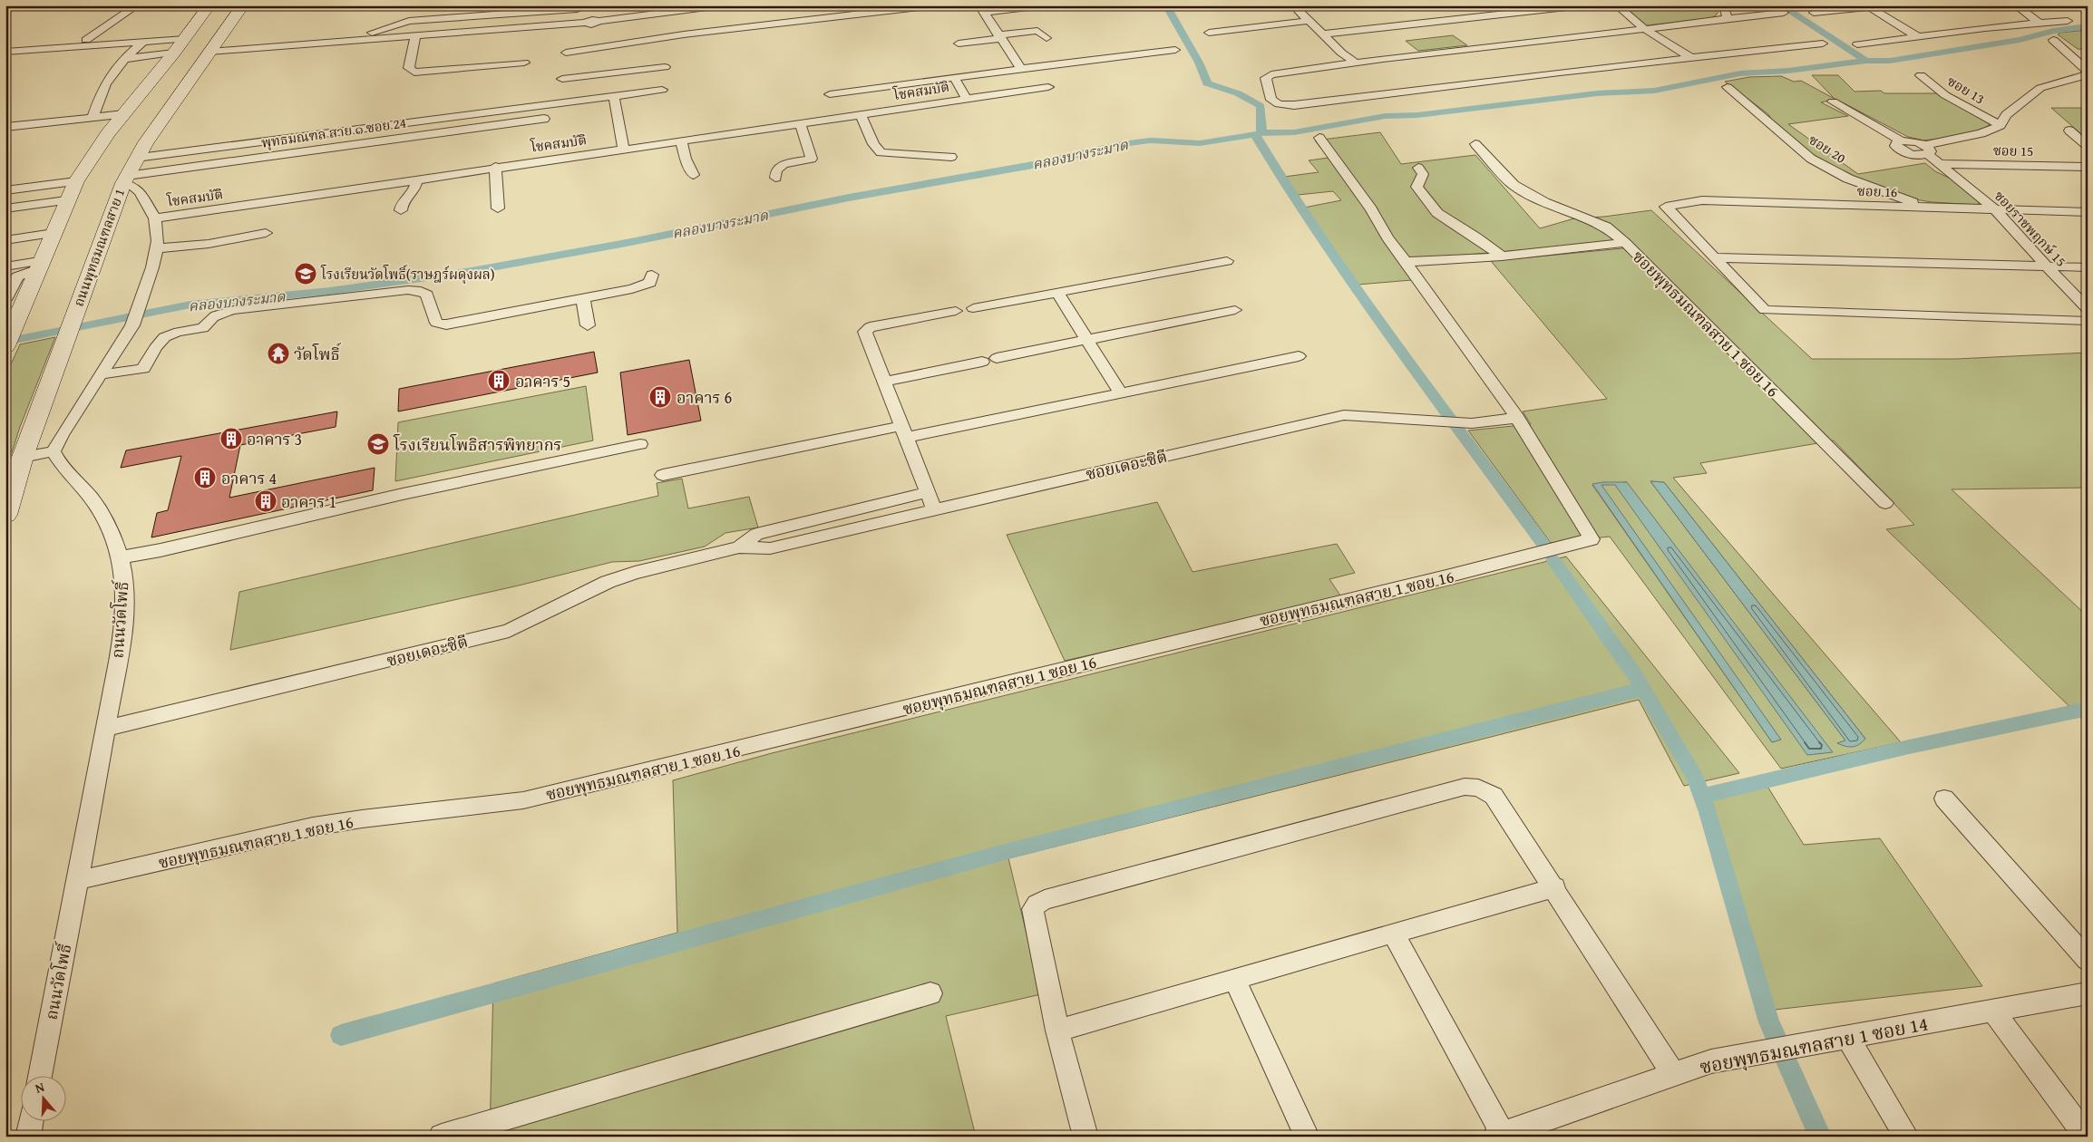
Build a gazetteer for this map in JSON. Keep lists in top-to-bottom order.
{
  "streets": {
    "main road": ["ถนนพุทธมณฑลสาย 1"],
    "street": [
      "ซอย 13",
      "โชคสมบัติ",
      "พุทธมณฑล สาย ๑ ซอย 24",
      "ซอย 20",
      "ซอย 15",
      "ซอย 16",
      "ซอยราชพฤกษ์ 15",
      "ซอยพุทธมณฑลสาย 1 ซอย 16",
      "ซอยเดอะซิตี",
      "ถนนวัดโพธิ์",
      "ซอยพุทธมณฑลสาย 1 ซอย 14"
    ]
  },
  "crossings": [
    ["พุทธมณฑล สาย ๑ ซอย 24", "ถนนพุทธมณฑลสาย 1"],
    ["ซอย 20", "ซอย 16"],
    ["ซอย 15", "ซอยราชพฤกษ์ 15"],
    ["ซอย 16", "ซอยราชพฤกษ์ 15"],
    ["ซอยพุทธมณฑลสาย 1 ซอย 16", "ซอยเดอะซิตี"],
    ["ซอยพุทธมณฑลสาย 1 ซอย 16", "ถนนวัดโพธิ์"],
    ["ซอยเดอะซิตี", "ถนนวัดโพธิ์"]
  ],
  "water": ["คลองบางระมาด"],
  "places": {
    "school or university": ["โรงเรียนวัดโพธิ์(ราษฎร์ผดุงผล)", "โรงเรียนโพธิสารพิทยากร"],
    "temple": ["วัดโพธิ์"],
    "building": [
      "อาคาร 5",
      "อาคาร 6",
      "อาคาร 3",
      "อาคาร 4",
      "อาคาร 1"
    ]
  },
  "north": "top"
}
